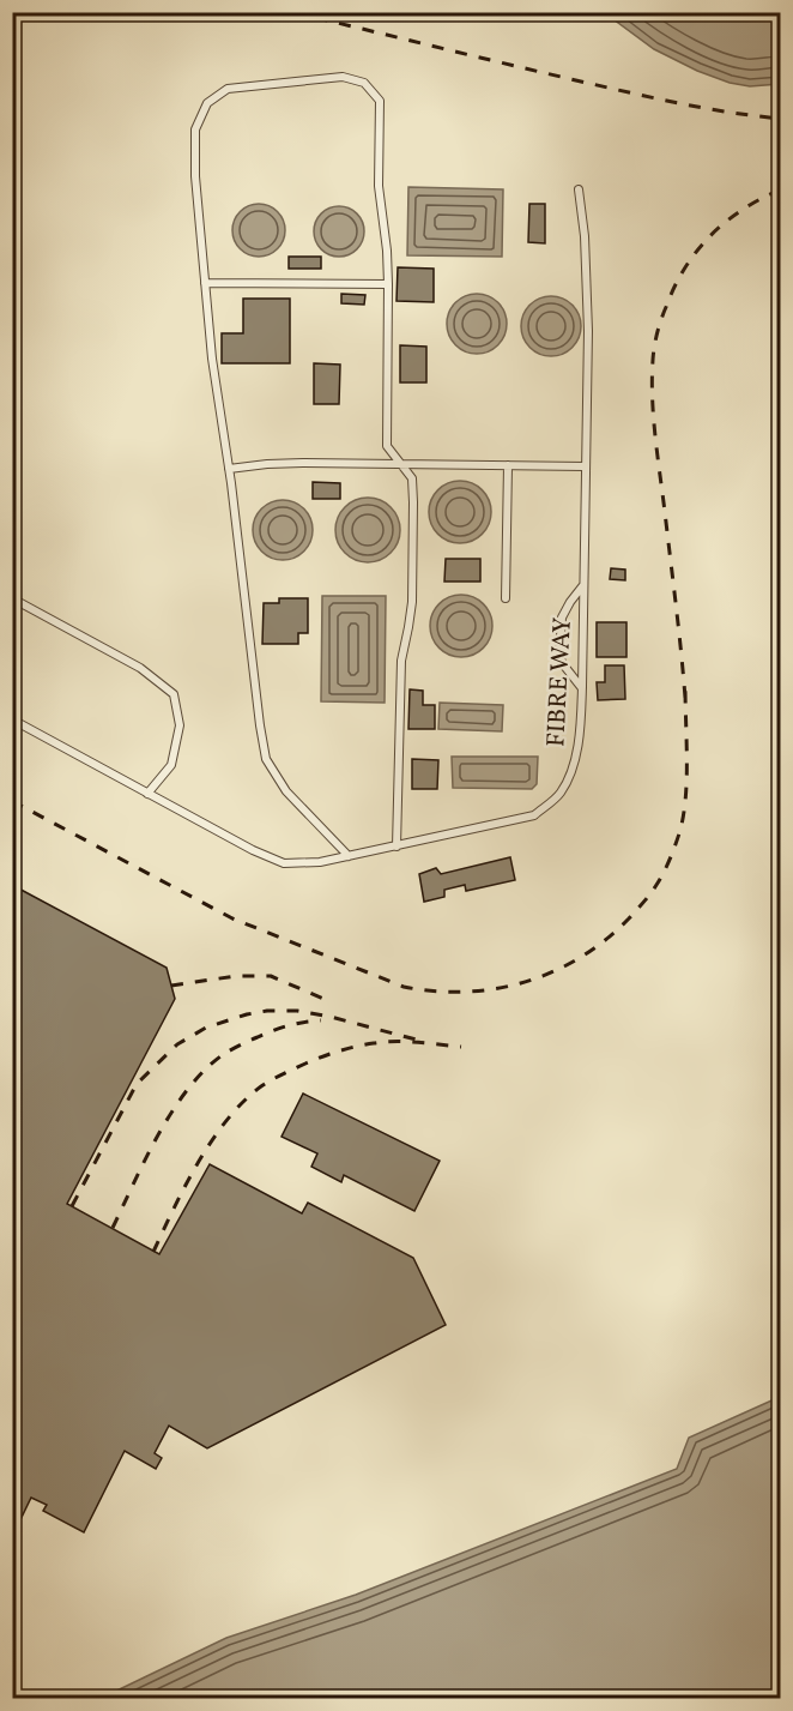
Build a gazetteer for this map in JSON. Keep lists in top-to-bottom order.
{
  "streets": {
    "lane": ["FIBRE WAY"]
  }
}
